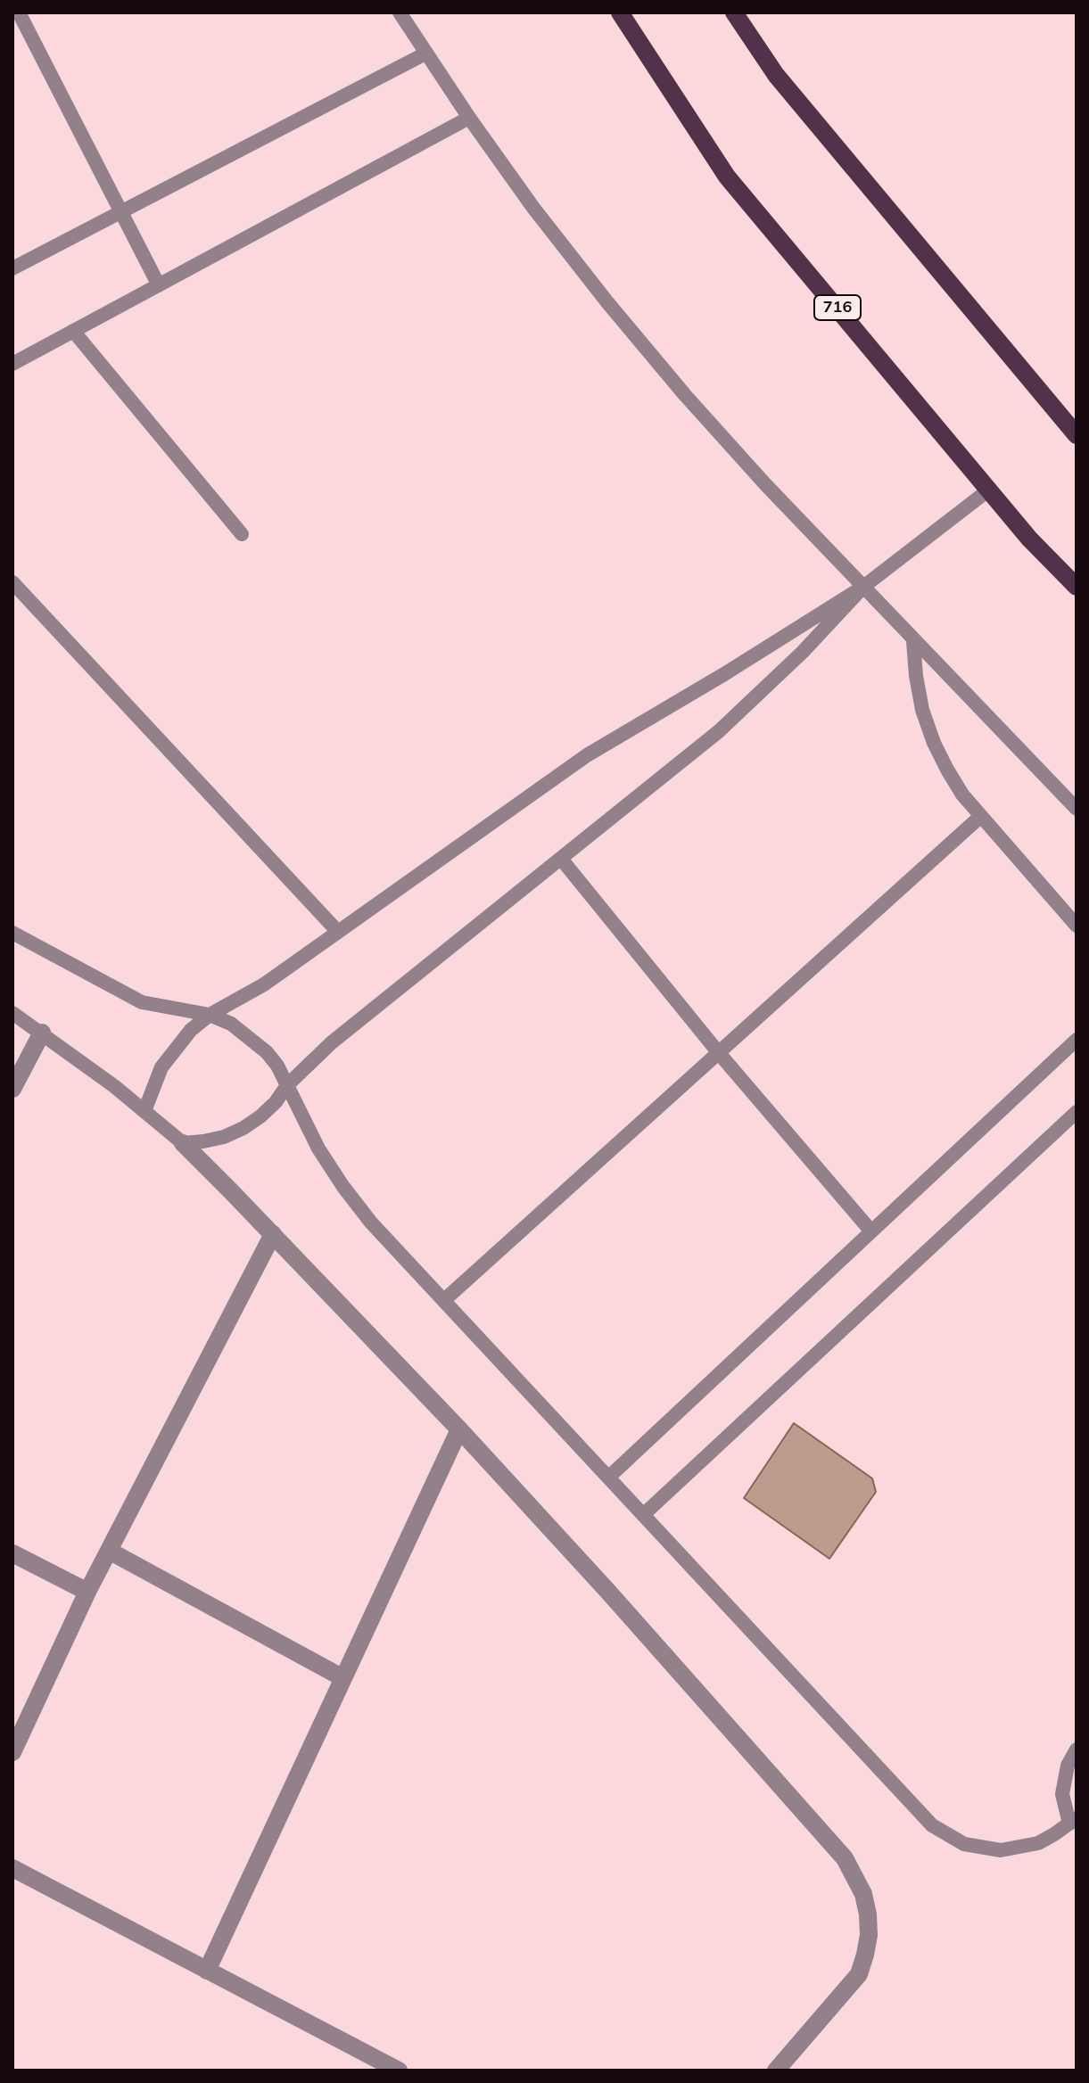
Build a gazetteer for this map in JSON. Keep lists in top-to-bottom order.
{
  "streets": {
    "main road": ["716"]
  }
}
